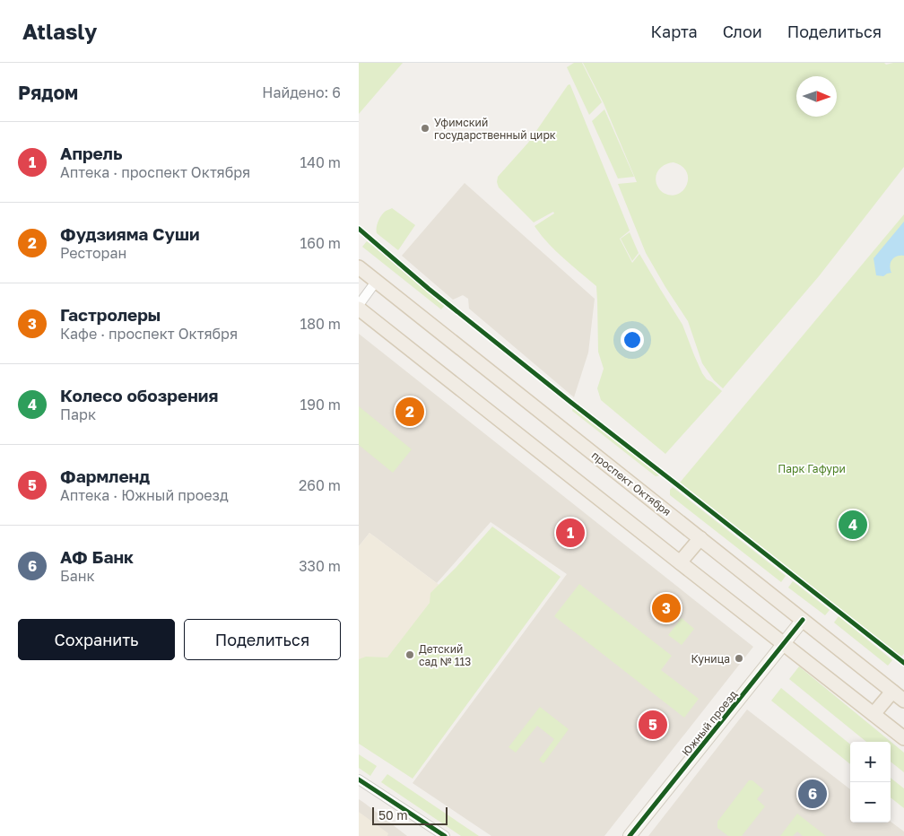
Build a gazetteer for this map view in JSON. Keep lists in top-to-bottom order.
{
  "streets": {
    "main road": ["проспект Октября"],
    "street": ["Южный проезд"]
  },
  "crossings": [
    ["проспект Октября", "Южный проезд"]
  ],
  "parks": ["Парк Гафури"],
  "places": ["Уфимский государственный цирк", "Детский сад № 113", "Куница"],
  "scale_bar": "50 m",
  "north": "right",
  "page": {
    "header": "Atlasly",
    "nav": ["Карта", "Слои", "Поделиться"],
    "heading": ["Рядом", "Найдено: 6"],
    "list": [
      {
        "mark": "1",
        "name": "Апрель",
        "note": "Аптека · проспект Октября",
        "value": "140 m"
      },
      {
        "mark": "2",
        "name": "Фудзияма Суши",
        "note": "Ресторан",
        "value": "160 m"
      },
      {
        "mark": "3",
        "name": "Гастролеры",
        "note": "Кафе · проспект Октября",
        "value": "180 m"
      },
      {
        "mark": "4",
        "name": "Колесо обозрения",
        "note": "Парк",
        "value": "190 m"
      },
      {
        "mark": "5",
        "name": "Фармленд",
        "note": "Аптека · Южный проезд",
        "value": "260 m"
      },
      {
        "mark": "6",
        "name": "АФ Банк",
        "note": "Банк",
        "value": "330 m"
      }
    ],
    "pins": [
      "2",
      "4",
      "1",
      "3",
      "5",
      "6"
    ],
    "buttons": ["Сохранить", "Поделиться"],
    "map_buttons": ["+", "−"],
    "scale": "50 m"
  }
}
